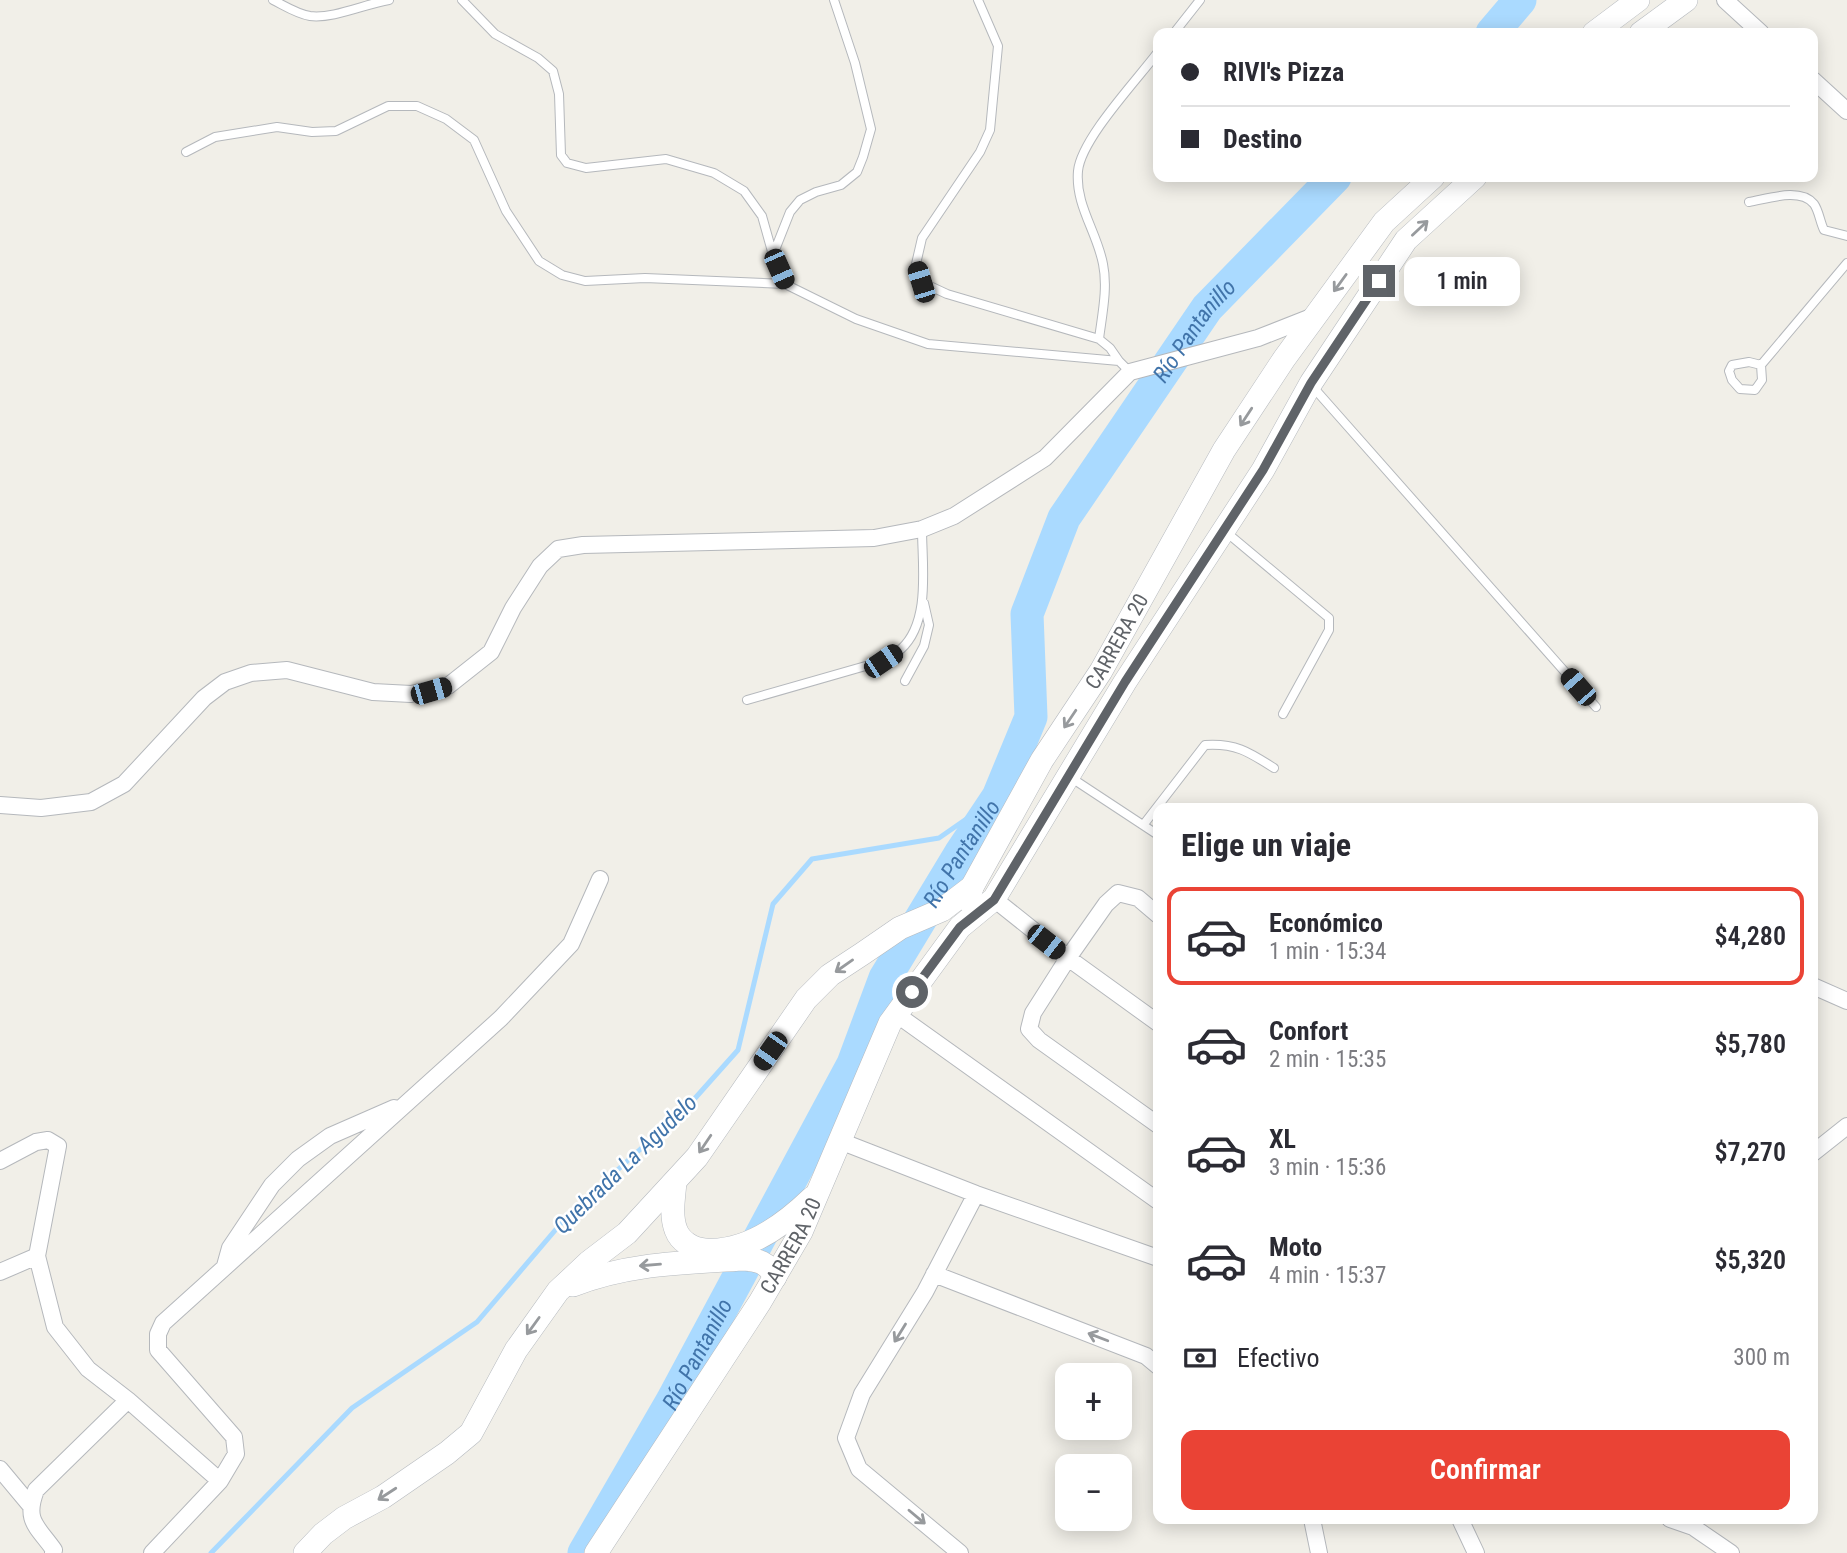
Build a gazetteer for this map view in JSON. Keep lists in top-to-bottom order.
{
  "streets": {
    "main road": ["CARRERA 20"]
  },
  "water": ["Río Pantanillo", "Quebrada La Agudelo"],
  "page": {
    "banner": ["RIVI's Pizza", "Destino"],
    "bubble": "1 min",
    "heading": "Elige un viaje",
    "list": [
      {
        "name": "Económico",
        "note": "1 min · 15:34",
        "value": "$4,280"
      },
      {
        "name": "Confort",
        "note": "2 min · 15:35",
        "value": "$5,780"
      },
      {
        "name": "XL",
        "note": "3 min · 15:36",
        "value": "$7,270"
      },
      {
        "name": "Moto",
        "note": "4 min · 15:37",
        "value": "$5,320"
      }
    ],
    "pay": ["Efectivo", "300 m"],
    "map_buttons": ["+", "−"],
    "buttons": "Confirmar"
  }
}
